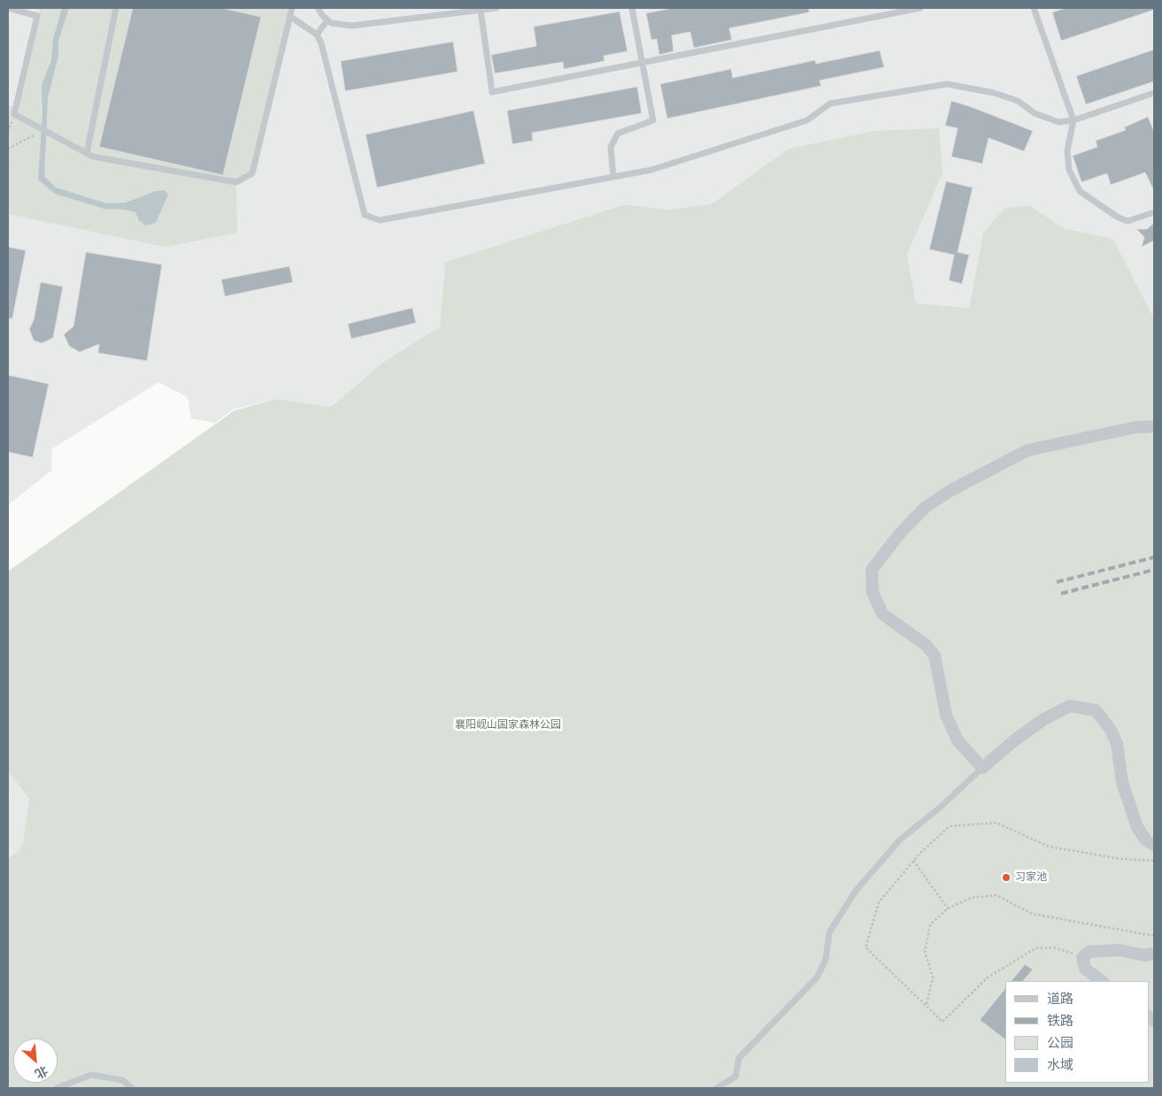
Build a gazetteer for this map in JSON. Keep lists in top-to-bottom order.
{
  "parks": ["襄阳岘山国家森林公园"],
  "places": ["习家池"],
  "legend": [
    "道路",
    "铁路",
    "公园",
    "水域"
  ],
  "north": "bottom right"
}
